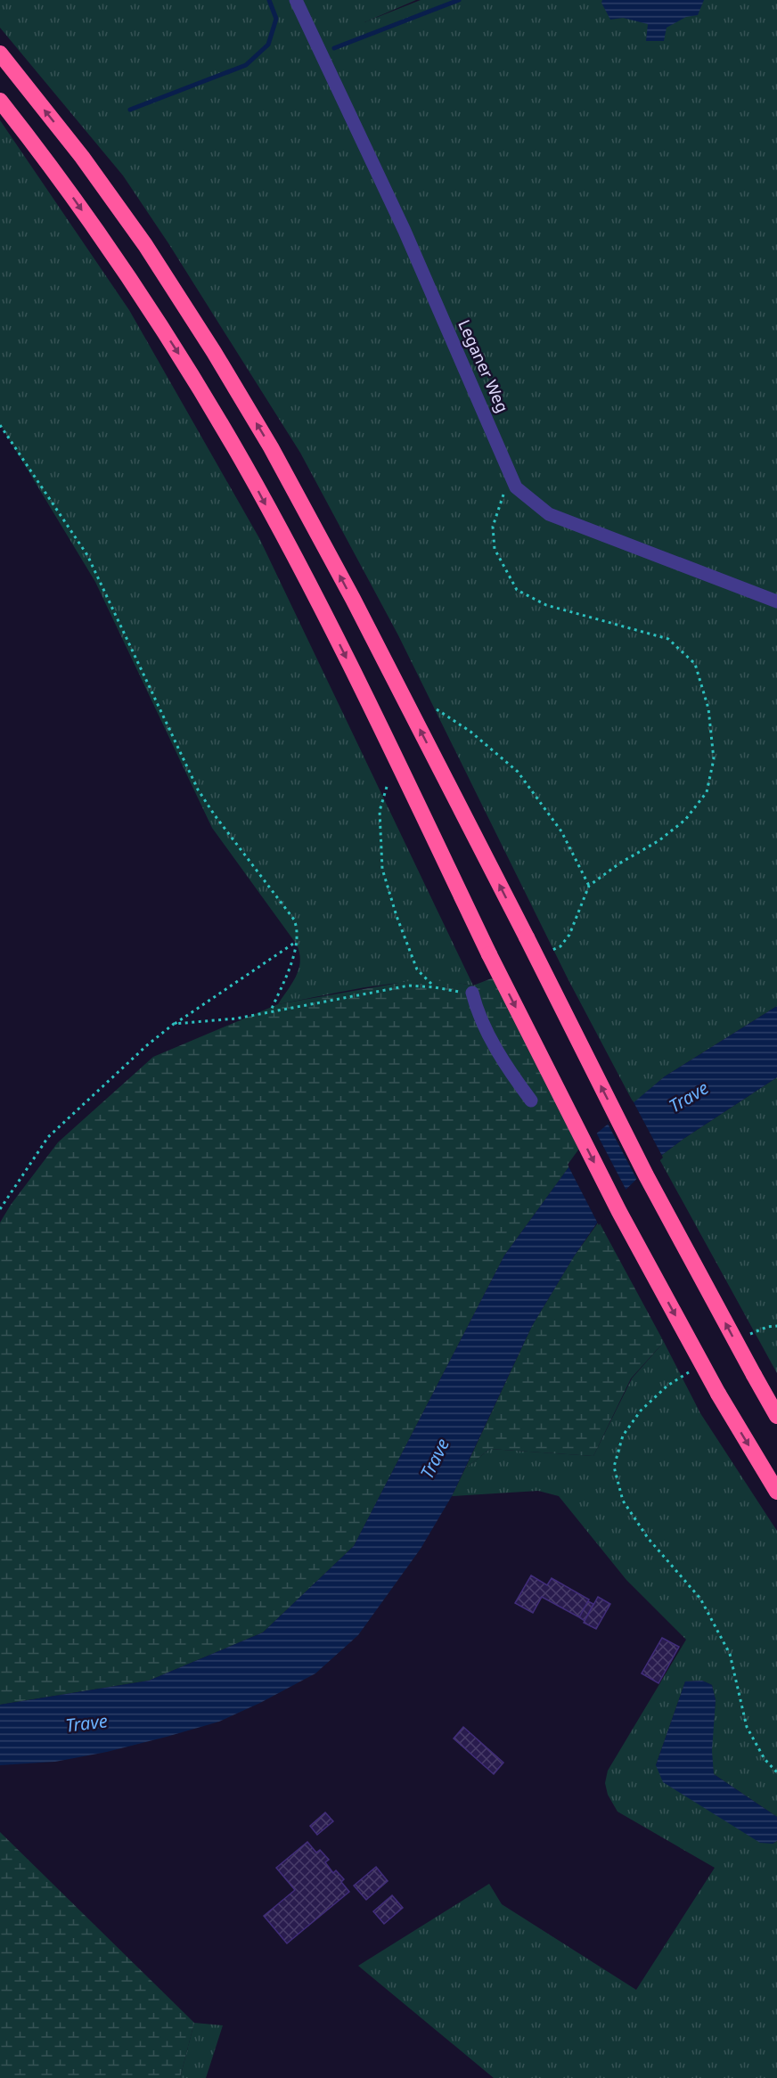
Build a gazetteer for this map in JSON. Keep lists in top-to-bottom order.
{
  "streets": {
    "street": ["Leganer Weg"]
  },
  "water": ["Trave"]
}
